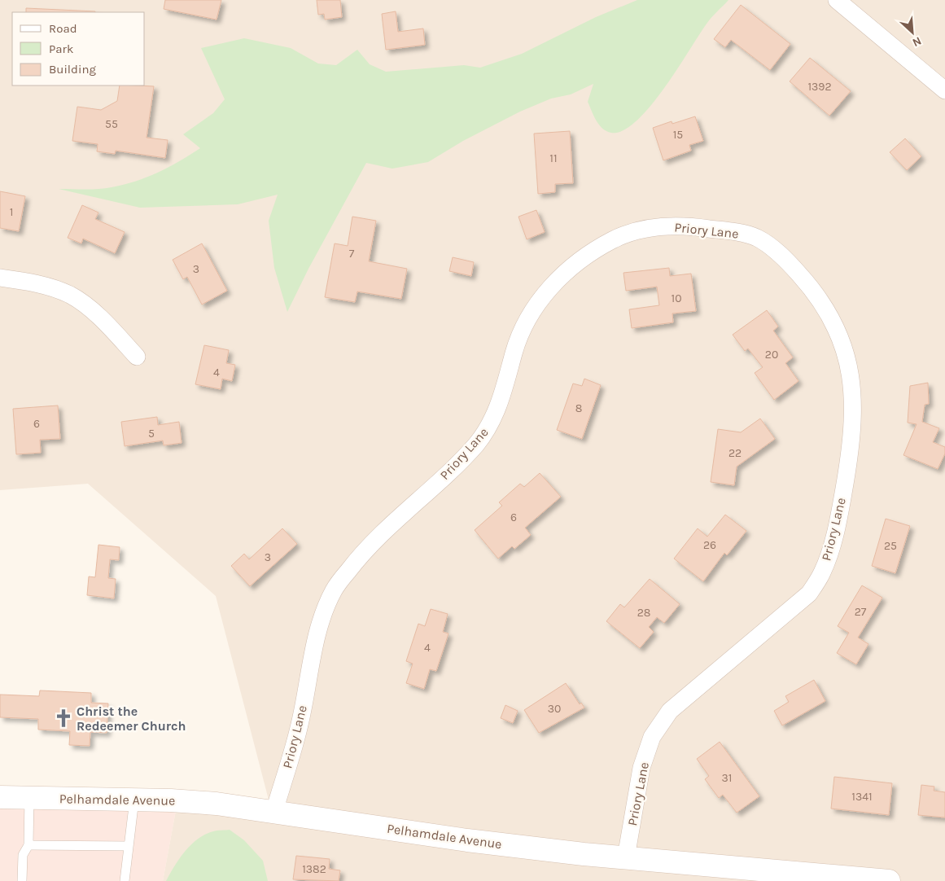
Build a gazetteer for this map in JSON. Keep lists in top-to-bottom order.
{
  "streets": {
    "street": ["Priory Lane", "Pelhamdale Avenue"]
  },
  "crossings": [
    ["Priory Lane", "Pelhamdale Avenue"]
  ],
  "places": {
    "church": ["Christ the Redeemer Church"]
  },
  "house_numbers": [
    "1392",
    "55",
    "15",
    "11",
    "1",
    "7",
    "3",
    "10",
    "20",
    "4",
    "8",
    "6",
    "5",
    "22",
    "6",
    "26",
    "25",
    "3",
    "27",
    "28",
    "4",
    "30",
    "31",
    "1341",
    "1382"
  ],
  "legend": ["Road", "Park", "Building"],
  "north": "bottom right"
}
